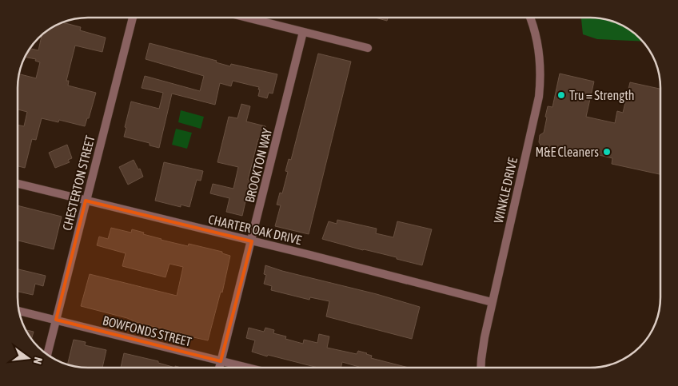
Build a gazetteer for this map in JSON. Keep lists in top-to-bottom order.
{
  "streets": {
    "street": [
      "BROOKTON WAY",
      "CHESTERTON STREET",
      "WINKLE DRIVE",
      "CHARTER OAK DRIVE",
      "BOWFONDS STREET"
    ]
  },
  "crossings": [
    ["BROOKTON WAY", "CHARTER OAK DRIVE"],
    ["BROOKTON WAY", "BOWFONDS STREET"],
    ["CHESTERTON STREET", "CHARTER OAK DRIVE"],
    ["CHESTERTON STREET", "BOWFONDS STREET"],
    ["WINKLE DRIVE", "CHARTER OAK DRIVE"]
  ],
  "places": ["Tru = Strength", "M&E Cleaners"],
  "north": "right"
}
